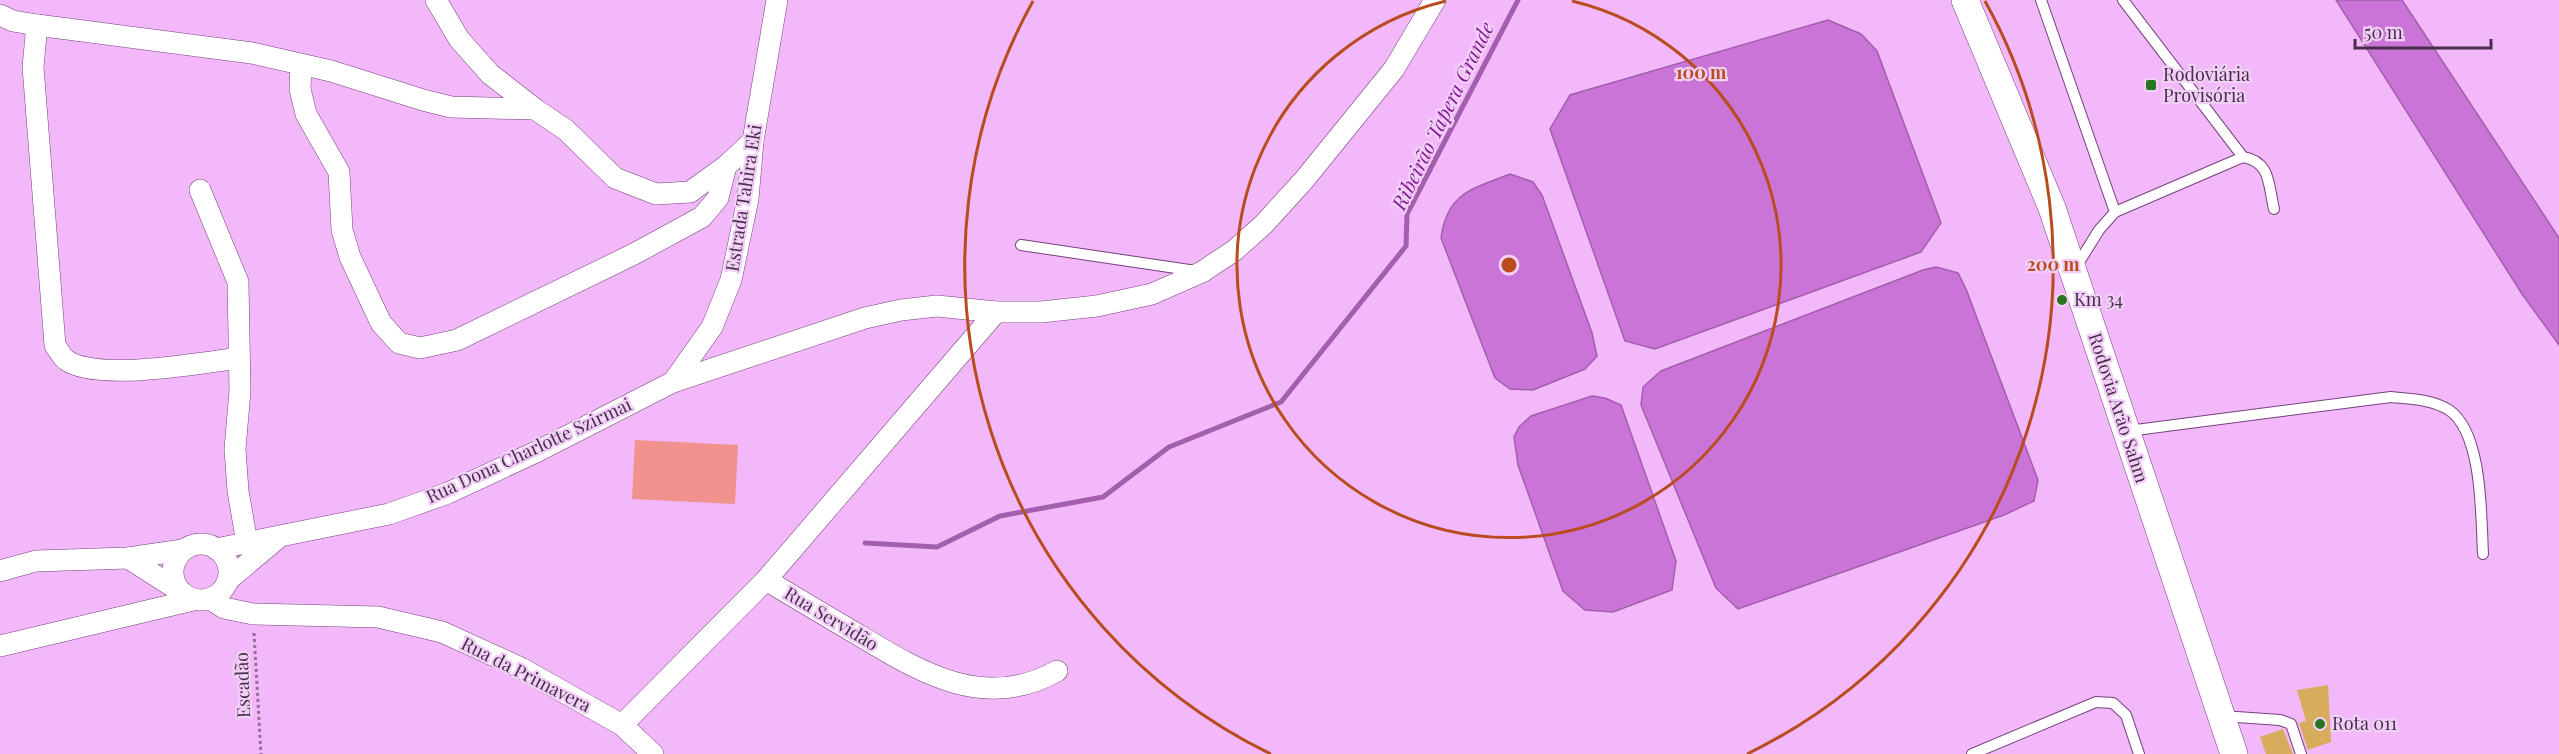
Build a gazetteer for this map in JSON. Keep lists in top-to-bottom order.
{
  "streets": {
    "street": [
      "Estrada Tahira Eki",
      "Rodovia Arão Sahm",
      "Rua Dona Charlotte Szirmai",
      "Rua Servidão",
      "Rua da Primavera"
    ],
    "path": ["Escadão"]
  },
  "crossings": [
    ["Estrada Tahira Eki", "Rua Dona Charlotte Szirmai"],
    ["Rua Dona Charlotte Szirmai", "Rua da Primavera"],
    ["Rua da Primavera", "Escadão"]
  ],
  "water": ["Ribeirão Tapera Grande"],
  "places": {
    "transit": ["Rodoviária Provisória"],
    "other": ["Km 34", "Rota 011"]
  },
  "scale_bar": "50 m",
  "rings": ["100 m", "200 m"]
}
